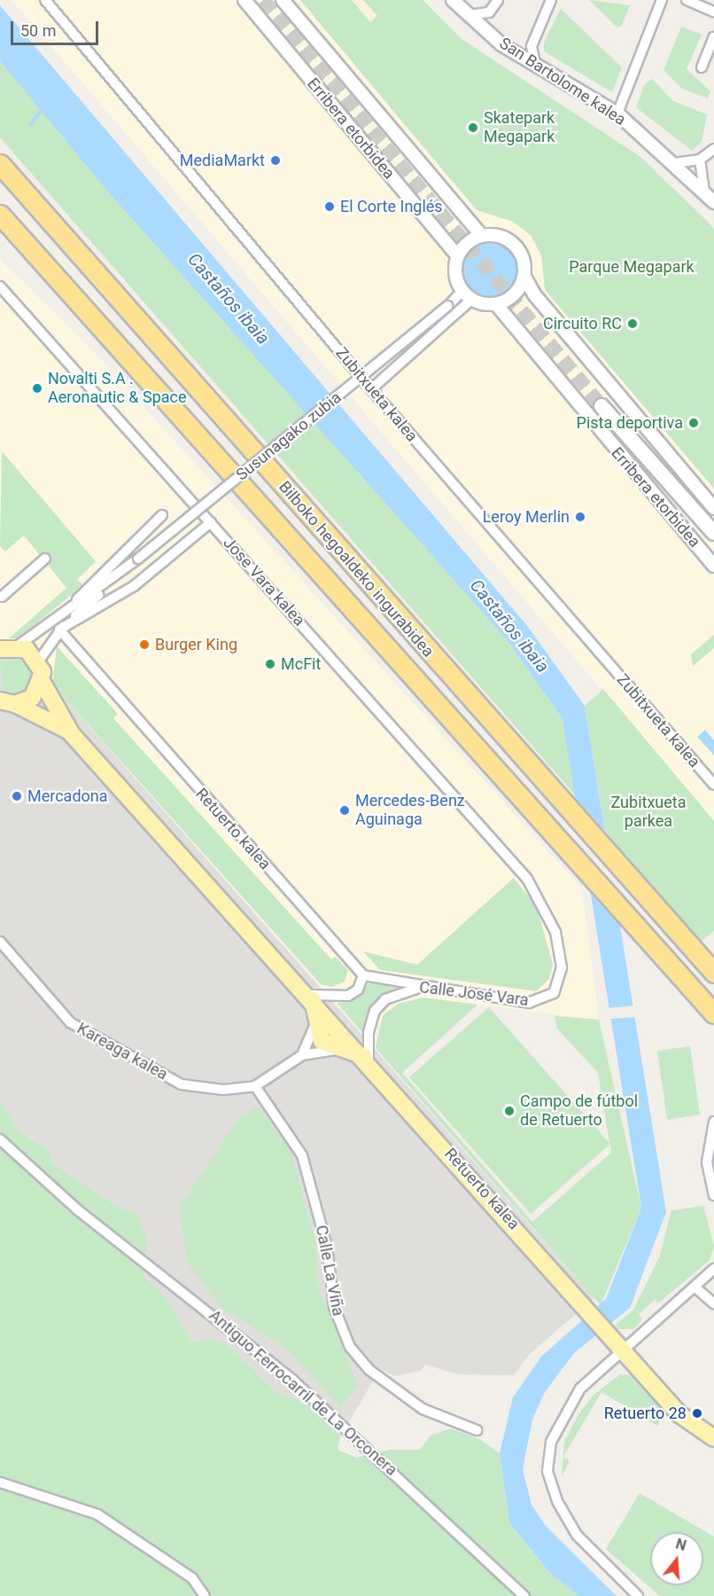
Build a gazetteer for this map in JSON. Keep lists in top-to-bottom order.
{
  "streets": {
    "highway": ["Bilboko hegoaldeko ingurabidea"],
    "main road": ["Erribera etorbidea", "Retuerto kalea"],
    "street": [
      "San Bartolome kalea",
      "Zubitxueta kalea",
      "Susunagako zubia",
      "Jose Vara kalea",
      "Calle José Vara",
      "Kareaga kalea",
      "Calle La Viña",
      "Antiguo Ferrocarril de La Orconera"
    ]
  },
  "crossings": [
    ["Erribera etorbidea", "Susunagako zubia"],
    ["Jose Vara kalea", "Calle José Vara"],
    ["Retuerto kalea", "Calle José Vara"],
    ["Kareaga kalea", "Calle La Viña"]
  ],
  "water": ["Castaños ibaia"],
  "parks": ["Parque Megapark", "Zubitxueta parkea"],
  "places": [
    "Skatepark Megapark",
    "MediaMarkt",
    "El Corte Inglés",
    "Circuito RC",
    "Novalti S.A . Aeronautic & Space",
    "Pista deportiva",
    "Leroy Merlin",
    "Burger King",
    "McFit",
    "Mercadona",
    "Mercedes-Benz Aguinaga",
    "Campo de fútbol de Retuerto",
    "Retuerto 28"
  ],
  "scale_bar": "50 m",
  "north": "top"
}
